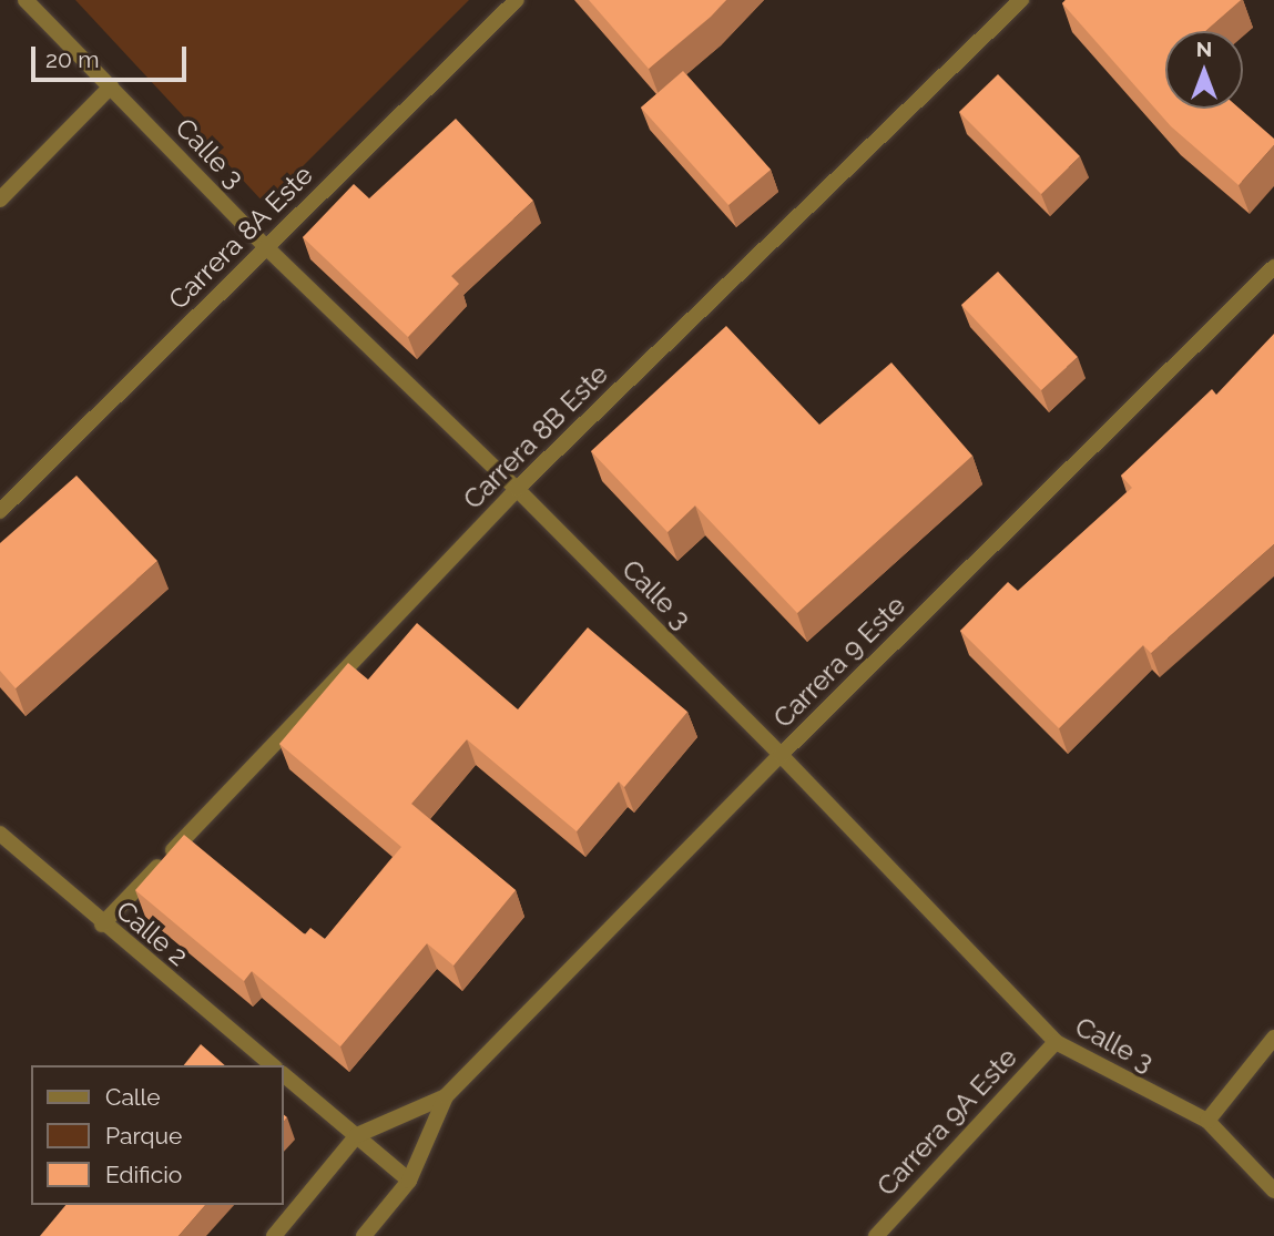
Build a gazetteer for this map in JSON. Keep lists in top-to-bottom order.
{
  "streets": {
    "street": [
      "Calle 3",
      "Carrera 8A Este",
      "Carrera 8B Este",
      "Carrera 9 Este",
      "Calle 2",
      "Carrera 9A Este"
    ]
  },
  "crossings": [
    ["Calle 3", "Carrera 8A Este"],
    ["Calle 3", "Carrera 8B Este"],
    ["Calle 3", "Carrera 9 Este"],
    ["Calle 3", "Carrera 9A Este"],
    ["Carrera 8B Este", "Calle 2"]
  ],
  "legend": ["Calle", "Parque", "Edificio"],
  "scale_bar": "20 m",
  "north": "top"
}
